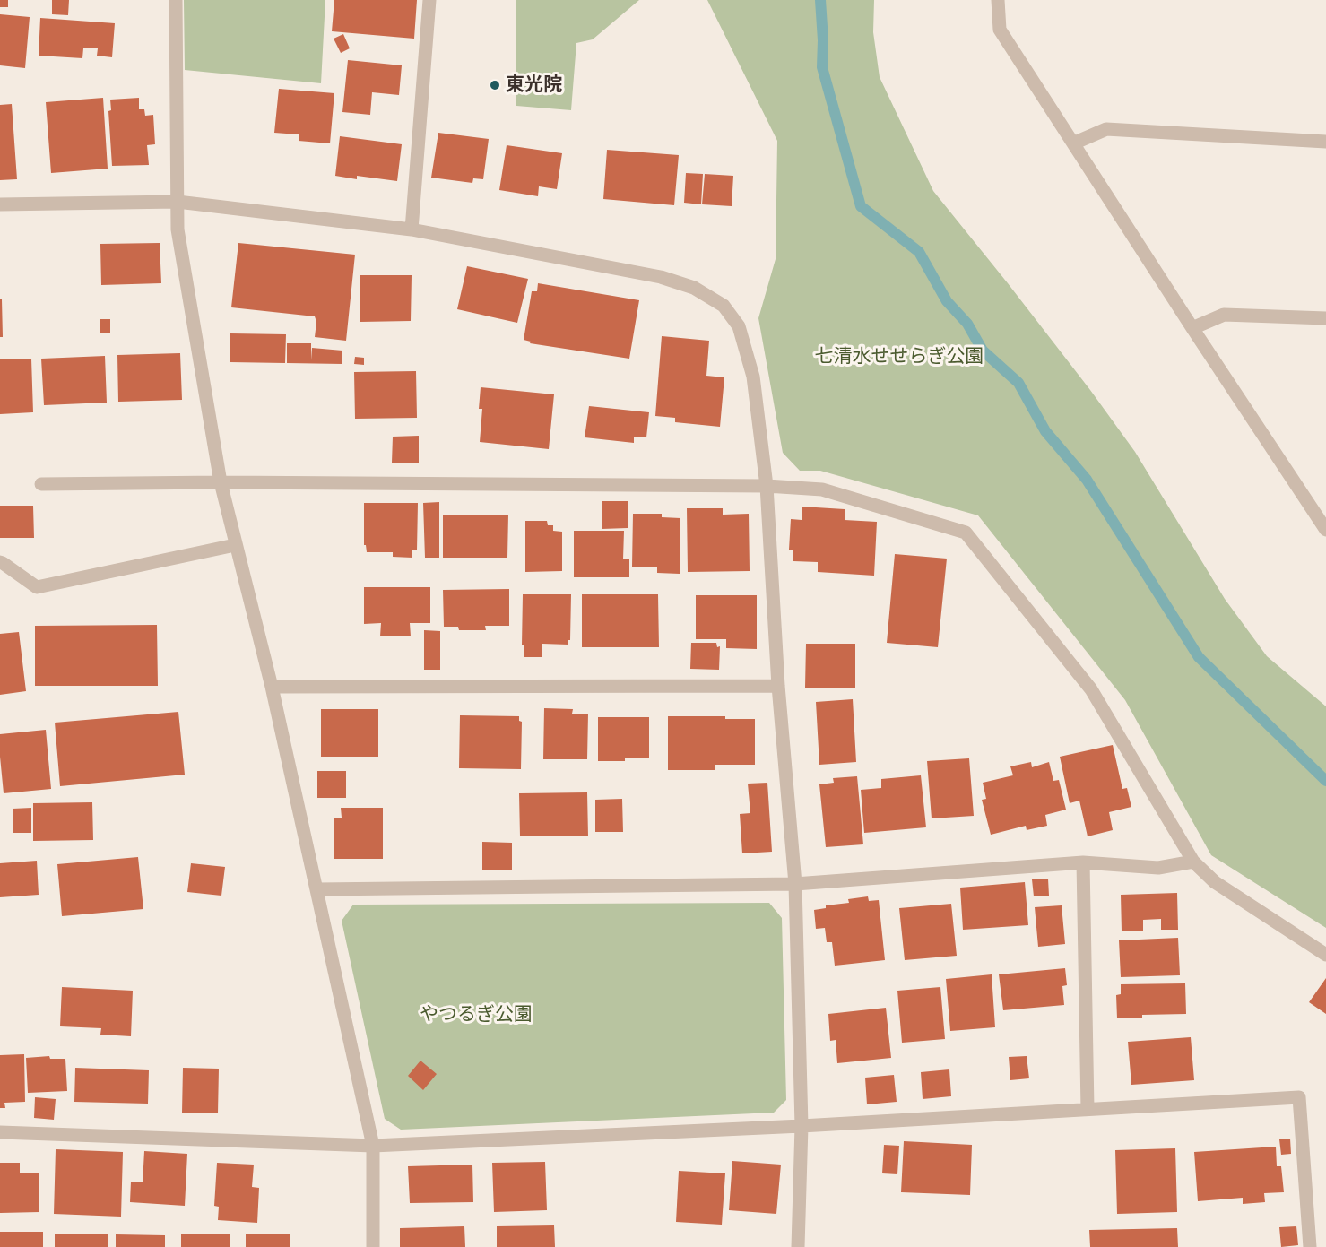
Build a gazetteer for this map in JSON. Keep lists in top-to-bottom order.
{
  "parks": ["七清水せせらぎ公園", "やつるぎ公園"],
  "places": ["東光院"]
}
